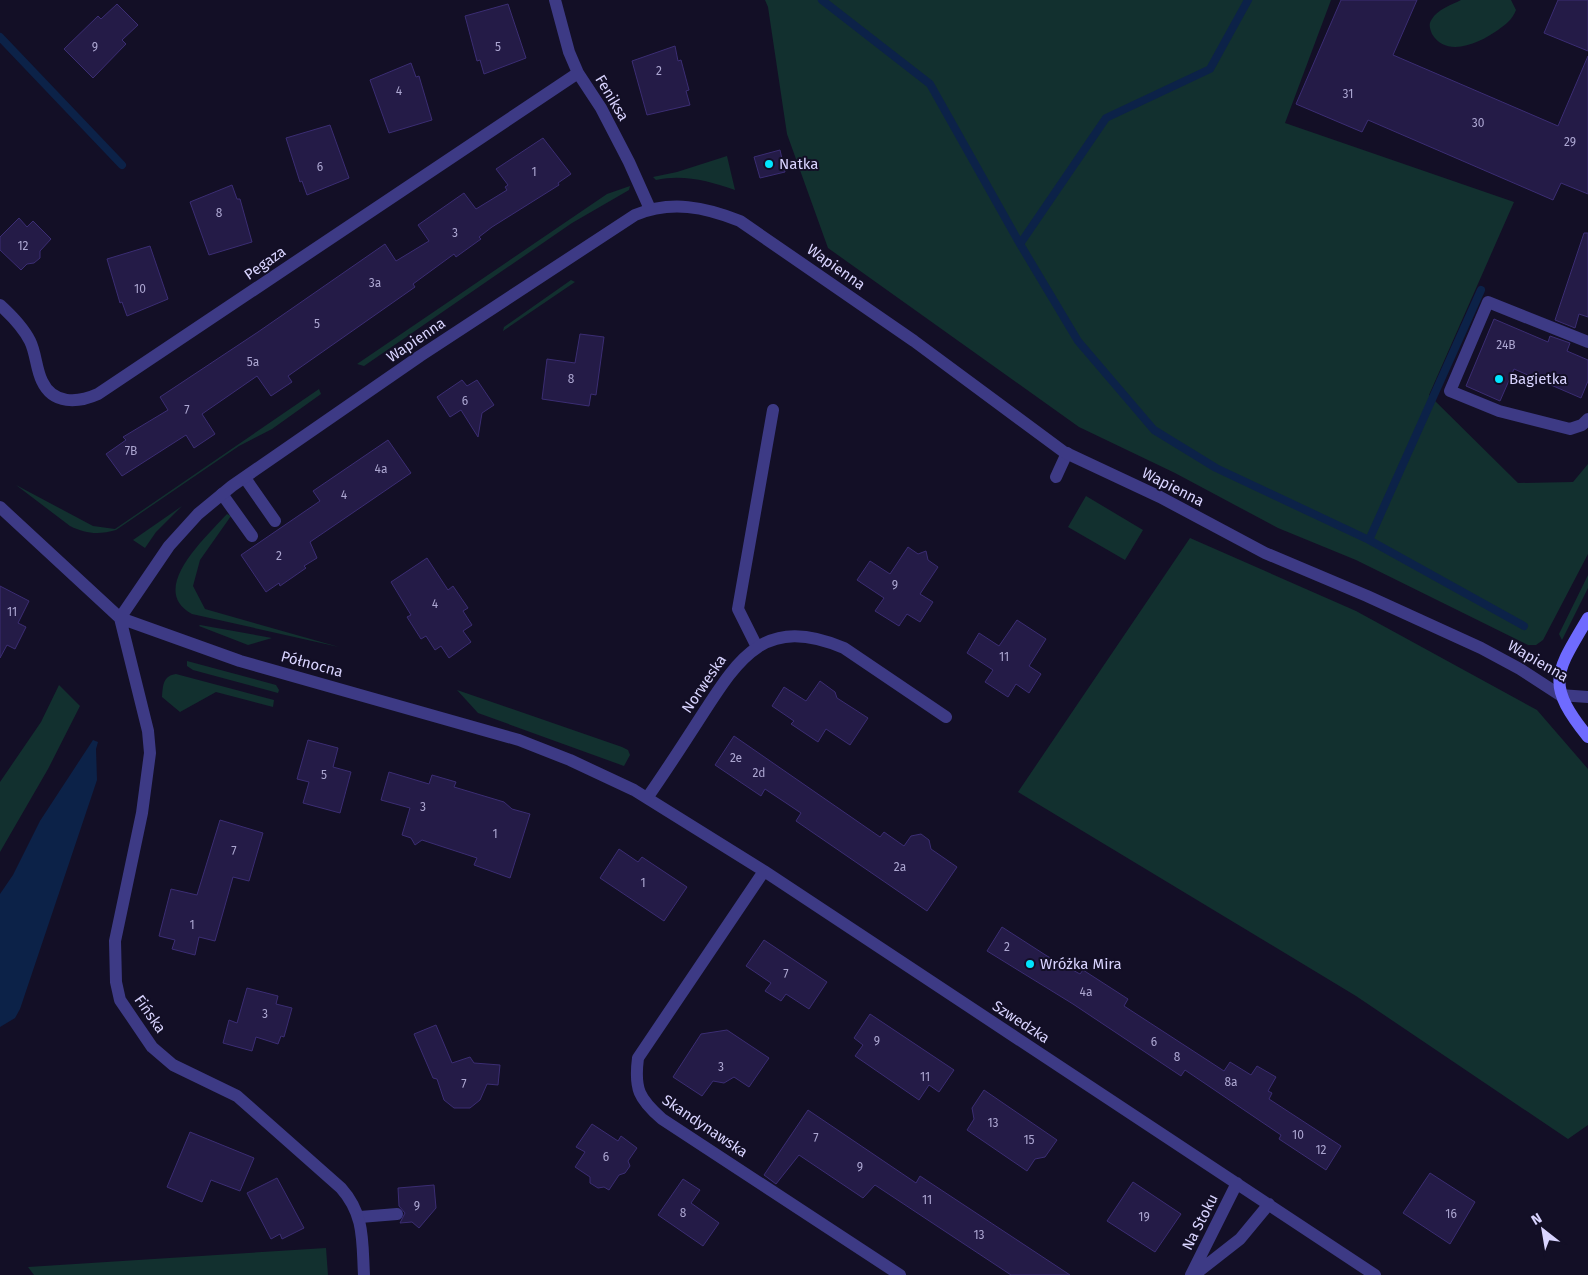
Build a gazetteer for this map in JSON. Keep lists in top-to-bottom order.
{
  "streets": {
    "street": [
      "Feniksa",
      "Pegaza",
      "Wapienna",
      "Północna",
      "Norweska",
      "Fińska",
      "Szwedzka",
      "Skandynawska",
      "Na Stoku"
    ]
  },
  "crossings": [
    ["Feniksa", "Pegaza"],
    ["Feniksa", "Wapienna"],
    ["Wapienna", "Północna"],
    ["Wapienna", "Fińska"],
    ["Północna", "Norweska"],
    ["Północna", "Fińska"],
    ["Północna", "Szwedzka"],
    ["Norweska", "Szwedzka"],
    ["Szwedzka", "Skandynawska"],
    ["Szwedzka", "Na Stoku"]
  ],
  "places": ["Natka", "Bagietka", "Wróżka Mira"],
  "house_numbers": [
    "9",
    "5",
    "2",
    "4",
    "31",
    "30",
    "29",
    "6",
    "1",
    "8",
    "3",
    "12",
    "3a",
    "10",
    "5",
    "24B",
    "5a",
    "8",
    "6",
    "7",
    "7B",
    "4a",
    "4",
    "2",
    "9",
    "4",
    "11",
    "11",
    "2e",
    "2d",
    "5",
    "3",
    "1",
    "7",
    "2a",
    "1",
    "1",
    "2",
    "7",
    "4a",
    "3",
    "9",
    "6",
    "8",
    "3",
    "11",
    "8a",
    "7",
    "13",
    "10",
    "7",
    "15",
    "12",
    "6",
    "9",
    "11",
    "9",
    "8",
    "16",
    "19",
    "13"
  ],
  "north": "top left"
}
